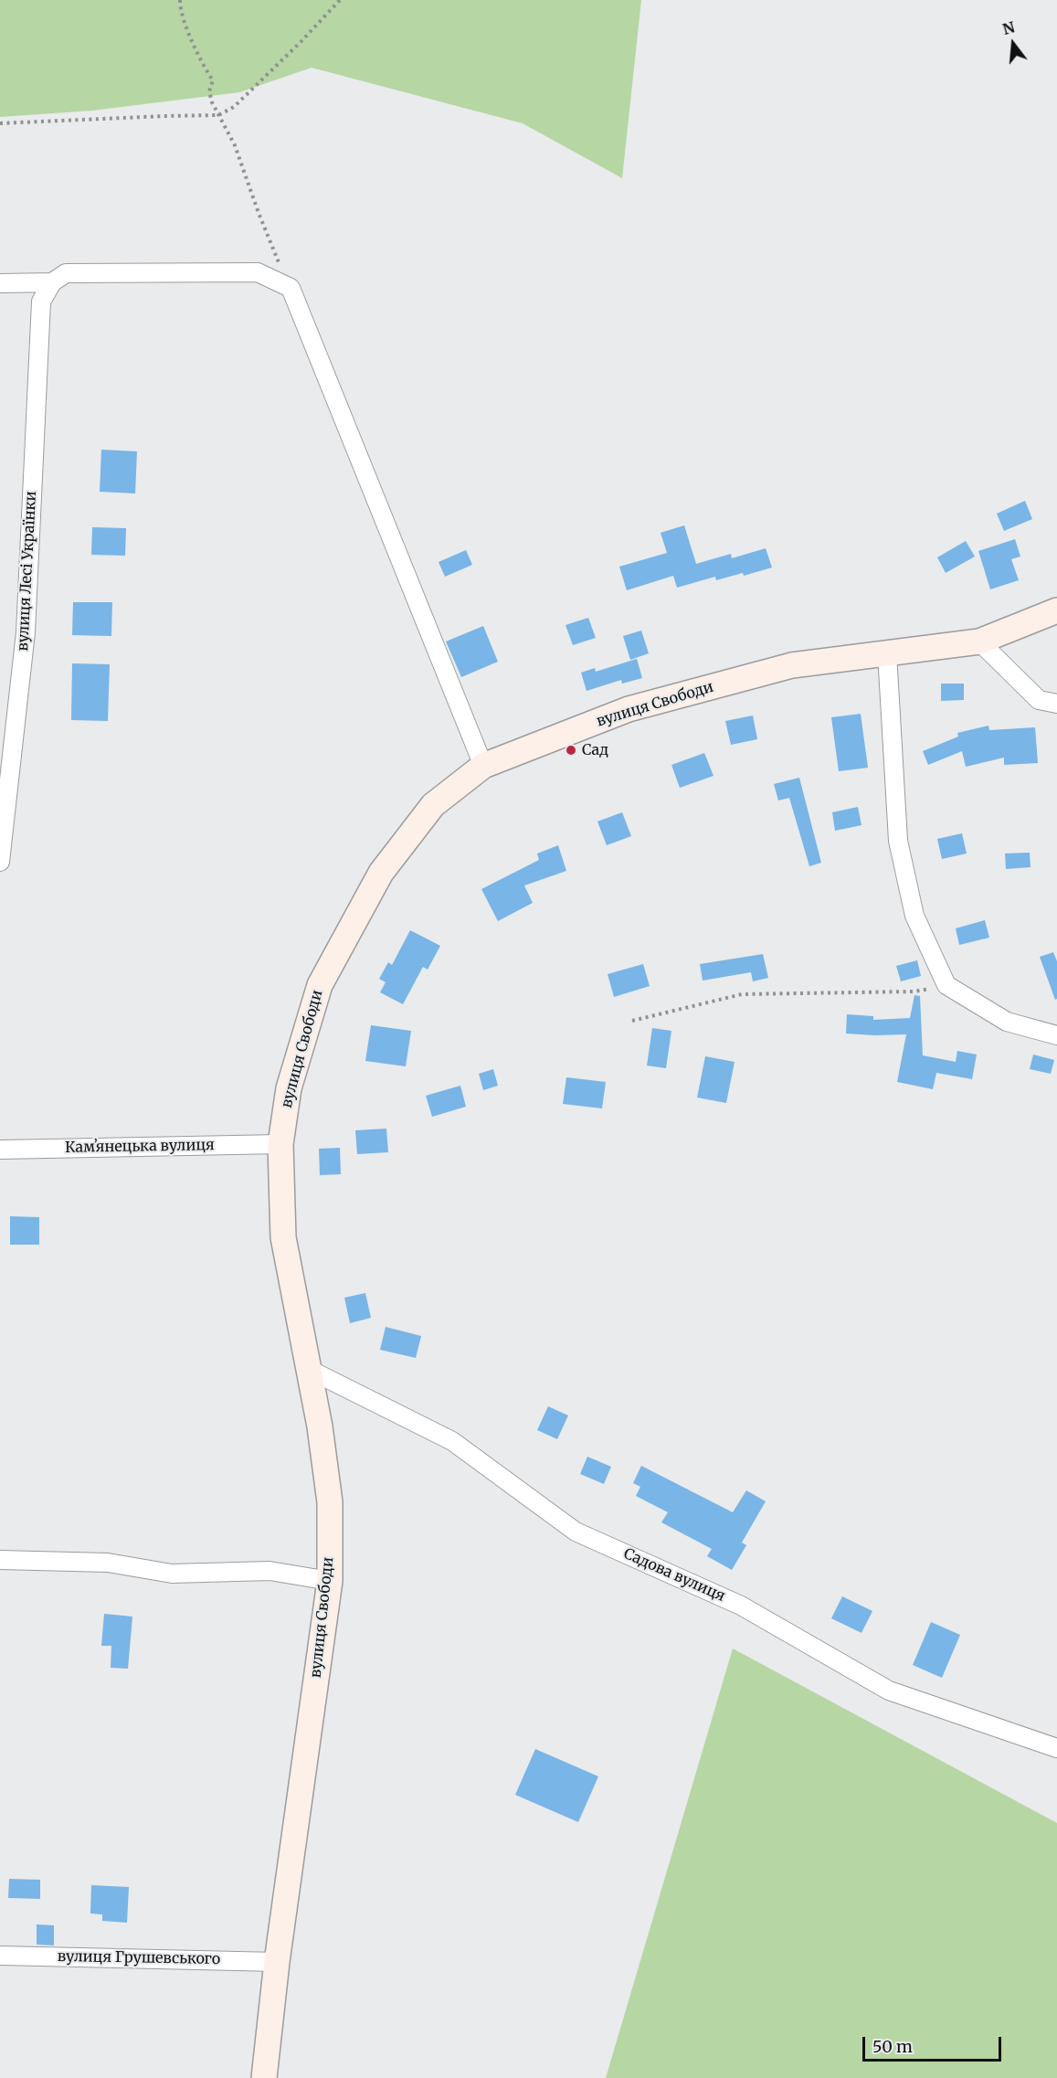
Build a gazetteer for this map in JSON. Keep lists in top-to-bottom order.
{
  "streets": {
    "street": [
      "вулиця Лесі Українки",
      "вулиця Свободи",
      "Камʼянецька вулиця",
      "Садова вулиця",
      "вулиця Грушевського"
    ]
  },
  "crossings": [
    ["вулиця Свободи", "Камʼянецька вулиця"],
    ["вулиця Свободи", "Садова вулиця"],
    ["вулиця Свободи", "вулиця Грушевського"]
  ],
  "places": ["Сад"],
  "scale_bar": "50 m",
  "north": "top"
}
